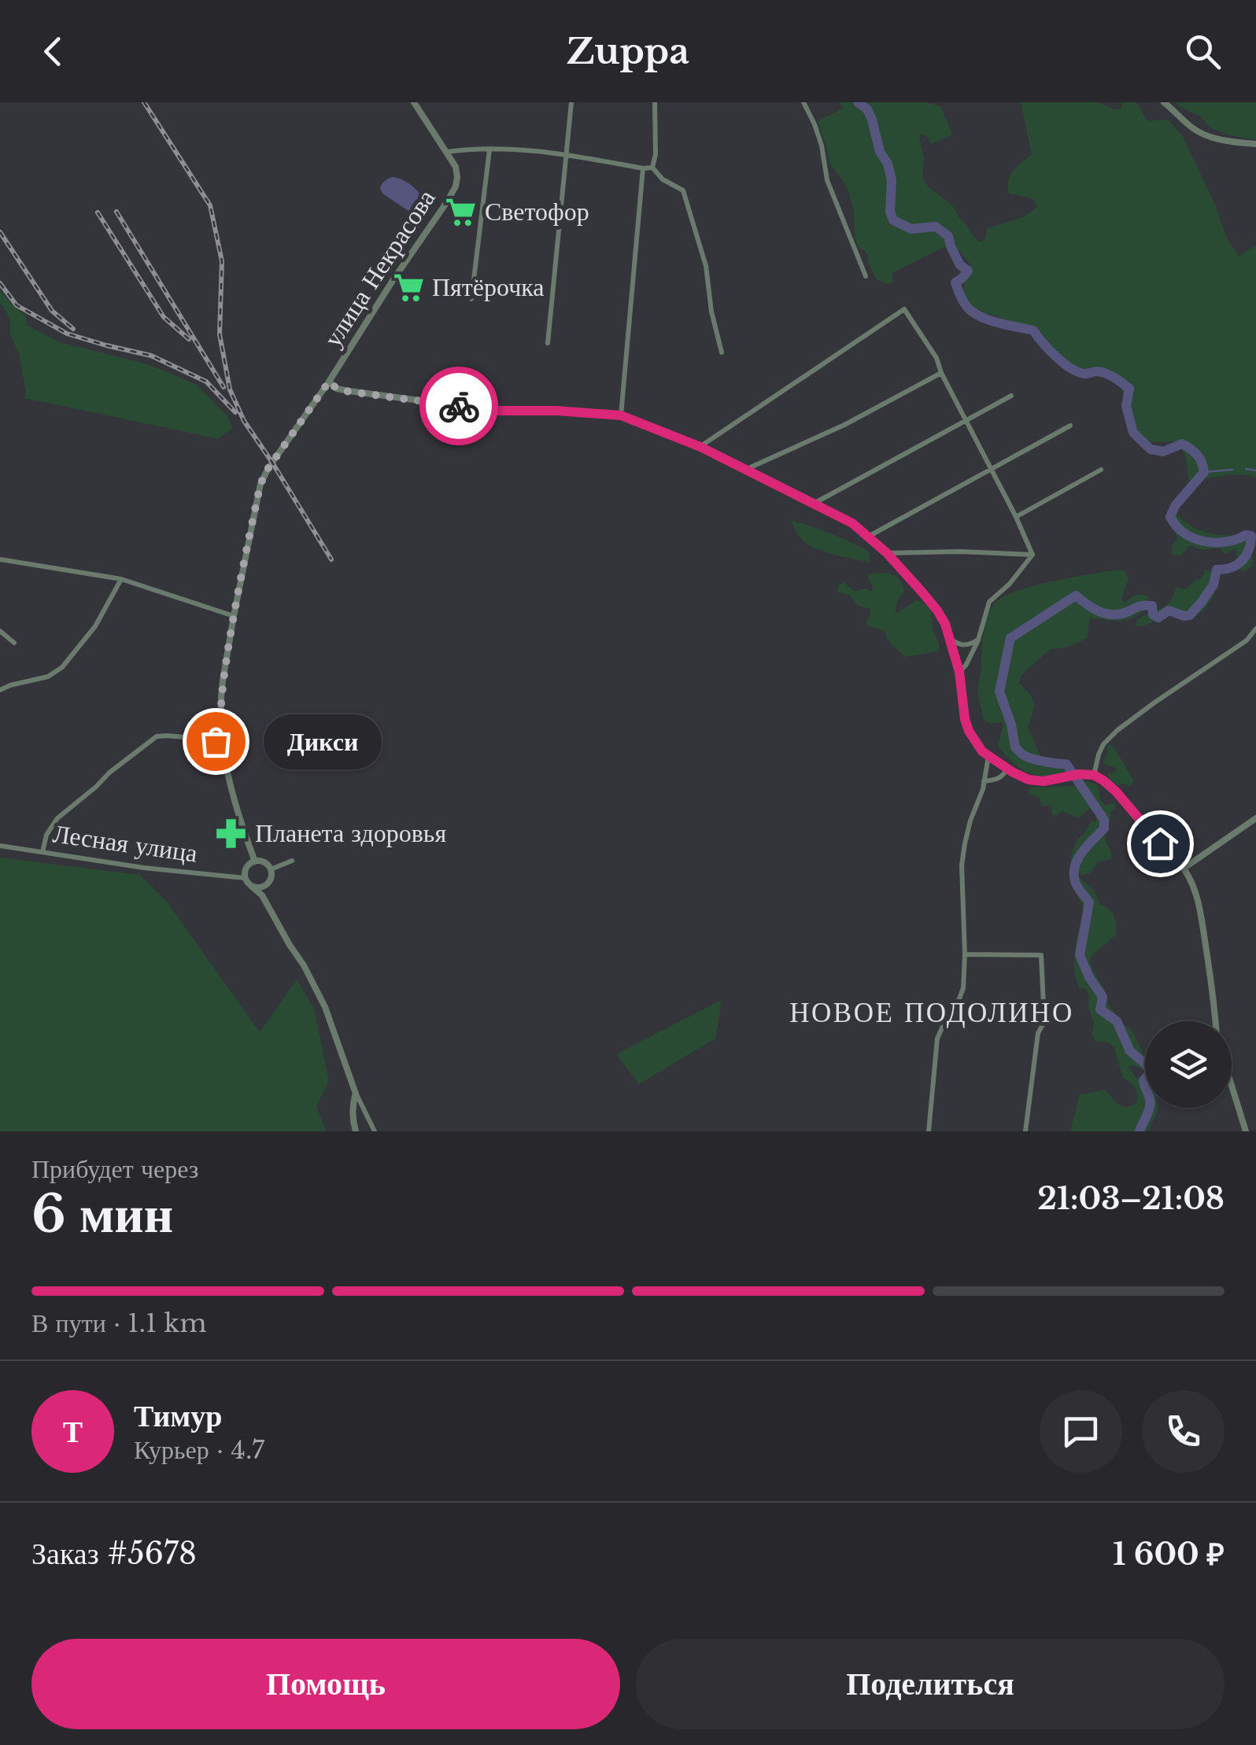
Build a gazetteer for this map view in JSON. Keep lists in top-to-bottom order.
{
  "streets": {
    "street": ["улица Некрасова", "Лесная улица"]
  },
  "crossings": [
    ["улица Некрасова", "Лесная улица"]
  ],
  "districts": ["НОВОЕ ПОДОЛИНО"],
  "places": {
    "supermarket": ["Светофор", "Пятёрочка"],
    "other": ["Дикси"],
    "pharmacy": ["Планета здоровья"]
  },
  "page": {
    "header": "Zuppa",
    "bubble": "Дикси",
    "heading": ["6 мин", "Прибудет через", "21:03–21:08"],
    "panel": [
      "Тимур",
      "Курьер · 4.7",
      "Заказ #5678",
      "1 600 ₽"
    ],
    "bar": "В пути · 1.1 km",
    "round": "Т",
    "buttons": ["Помощь", "Поделиться"]
  }
}
